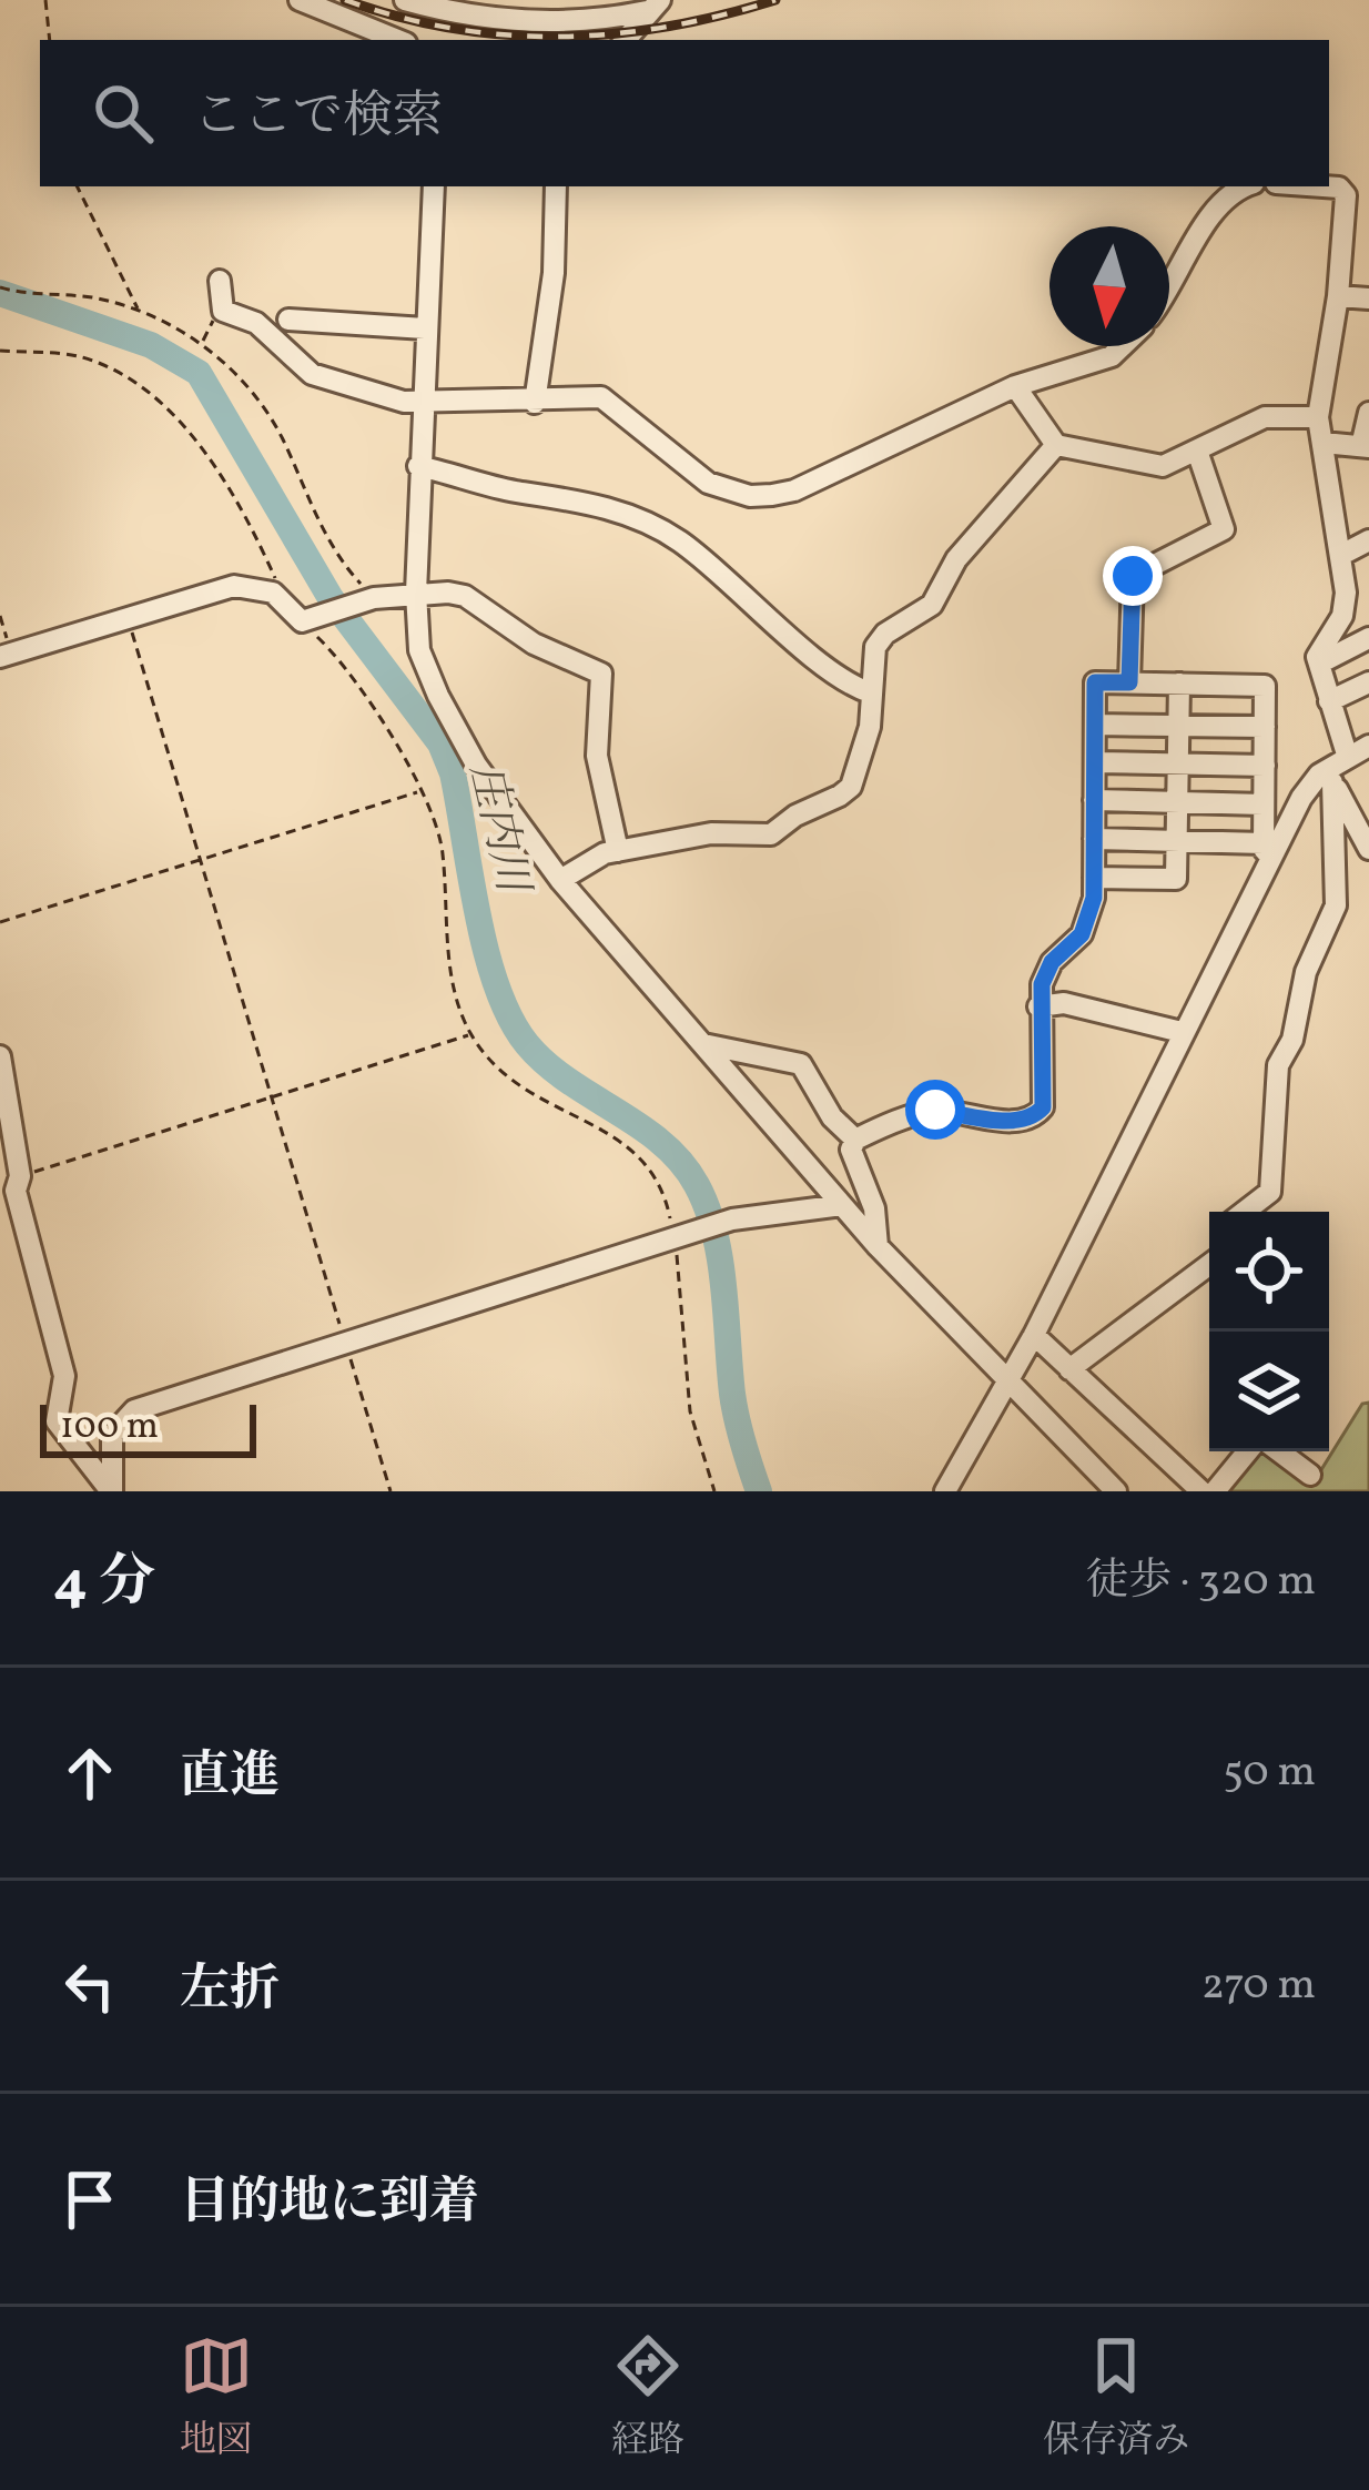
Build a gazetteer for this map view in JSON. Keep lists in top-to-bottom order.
{
  "water": ["庄内川"],
  "scale_bar": "100 m",
  "north": "bottom",
  "page": {
    "search": "ここで検索",
    "scale": "100 m",
    "heading": ["4 分", "徒歩 · 320 m"],
    "list": [
      ["直進", "50 m"],
      ["左折", "270 m"],
      "目的地に到着"
    ],
    "nav": ["地図", "経路", "保存済み"]
  }
}
